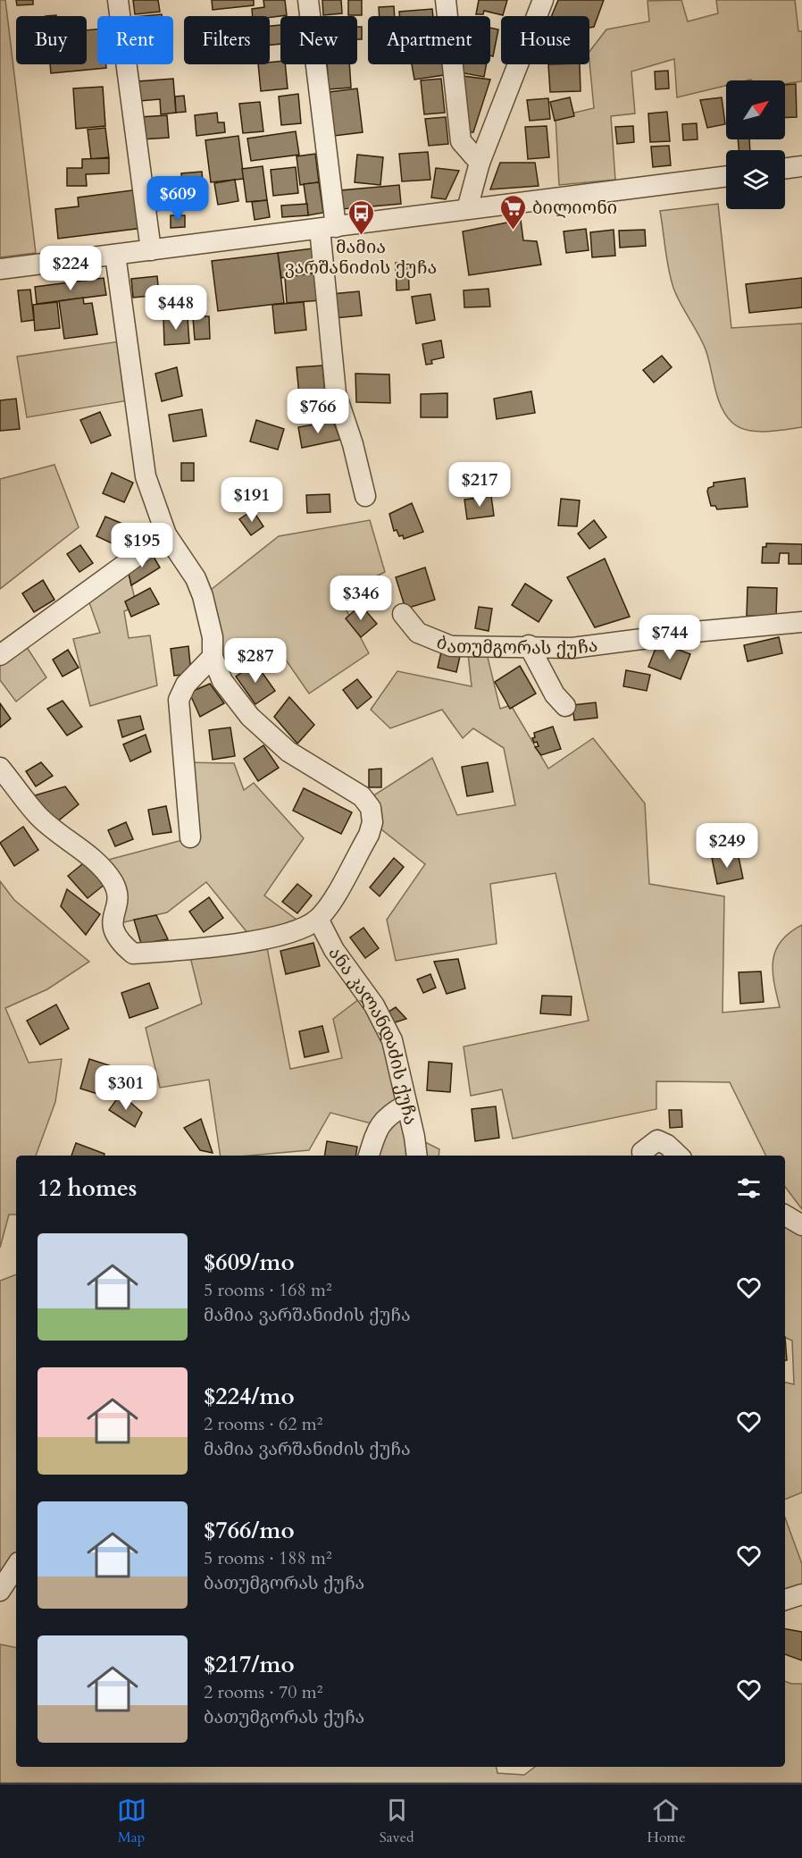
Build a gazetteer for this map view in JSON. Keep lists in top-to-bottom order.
{
  "streets": {
    "street": ["ბათუმგორას ქუჩა", "ანა კალანდაძის ქუჩა"]
  },
  "places": {
    "supermarket": ["ბილიონი"],
    "bus stop": ["მამია ვარშანიძის ქუჩა"]
  },
  "north": "top right",
  "page": {
    "chip": [
      "Buy",
      "Rent",
      "Filters",
      "New",
      "Apartment",
      "House"
    ],
    "price": [
      "$609",
      "$224",
      "$448",
      "$766",
      "$217",
      "$191",
      "$195",
      "$346",
      "$744",
      "$287",
      "$249",
      "$301"
    ],
    "heading": "12 homes",
    "list": [
      {
        "name": "$609/mo",
        "note": "5 rooms · 168 m² · მამია ვარშანიძის ქუჩა"
      },
      {
        "name": "$224/mo",
        "note": "2 rooms · 62 m² · მამია ვარშანიძის ქუჩა"
      },
      {
        "name": "$766/mo",
        "note": "5 rooms · 188 m² · ბათუმგორას ქუჩა"
      },
      {
        "name": "$217/mo",
        "note": "2 rooms · 70 m² · ბათუმგორას ქუჩა"
      }
    ],
    "tabs": ["Map", "Saved", "Home"]
  }
}
